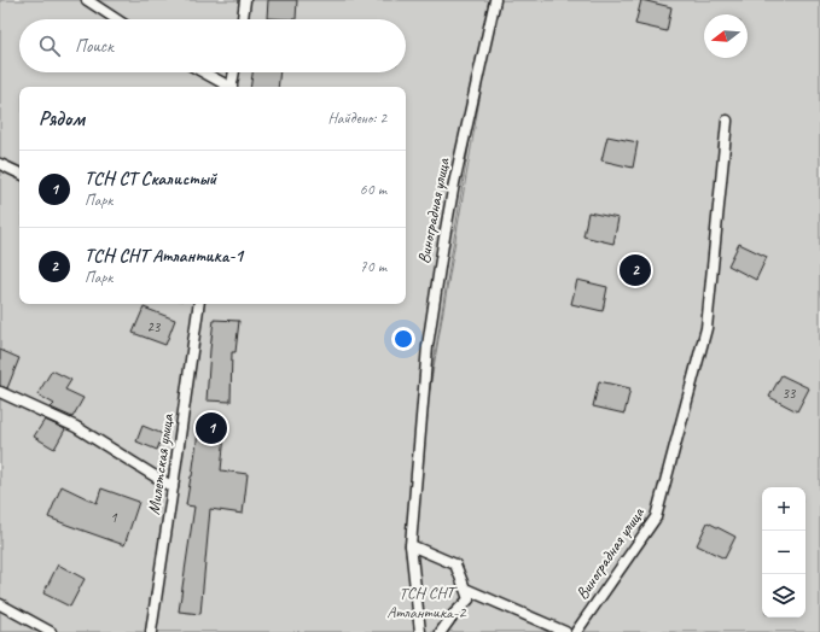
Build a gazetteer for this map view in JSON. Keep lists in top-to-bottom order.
{
  "streets": {
    "lane": ["Виноградная улица", "Милетская улица"]
  },
  "parks": ["ТСН СНТ Атлантика-2"],
  "house_numbers": ["23", "33", "1"],
  "north": "left",
  "page": {
    "search": "Поиск",
    "heading": ["Рядом", "Найдено: 2"],
    "list": [
      {
        "mark": "1",
        "name": "ТСН СТ Скалистый",
        "note": "Парк",
        "value": "60 m"
      },
      {
        "mark": "2",
        "name": "ТСН СНТ Атлантика-1",
        "note": "Парк",
        "value": "70 m"
      }
    ],
    "pins": ["2", "1"],
    "map_buttons": ["+", "−"]
  }
}
